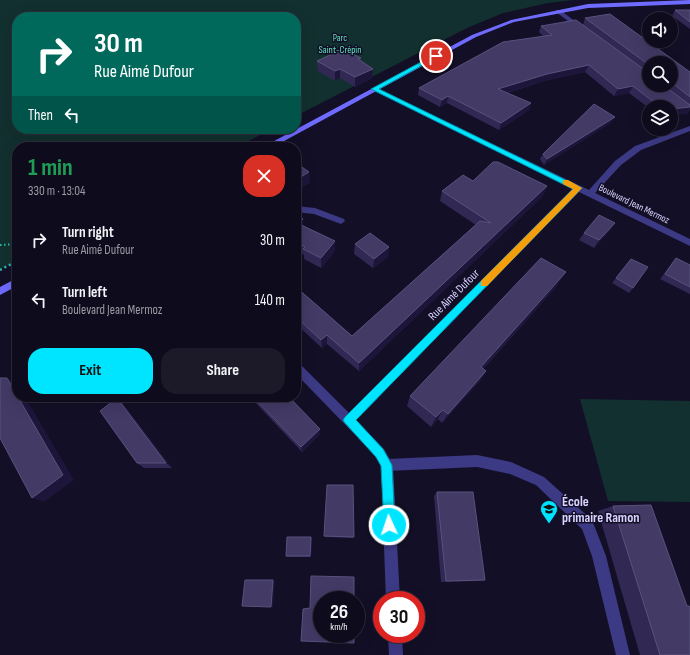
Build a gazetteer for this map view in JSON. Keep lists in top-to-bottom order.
{
  "streets": {
    "street": ["Boulevard Jean Mermoz", "Rue Aimé Dufour"]
  },
  "crossings": [
    ["Boulevard Jean Mermoz", "Rue Aimé Dufour"]
  ],
  "parks": ["Parc Saint-Crépin"],
  "places": {
    "school or university": ["École primaire Ramon"]
  },
  "page": {
    "turn": ["30 m", "Rue Aimé Dufour"],
    "then": "Then",
    "heading": ["1 min", "330 m · 13:04"],
    "list": [
      {
        "name": "Turn right",
        "note": "Rue Aimé Dufour",
        "value": "30 m"
      },
      {
        "name": "Turn left",
        "note": "Boulevard Jean Mermoz",
        "value": "140 m"
      }
    ],
    "buttons": ["Exit", "Share"],
    "speed": "26 km/h",
    "limit": "30"
  }
}
